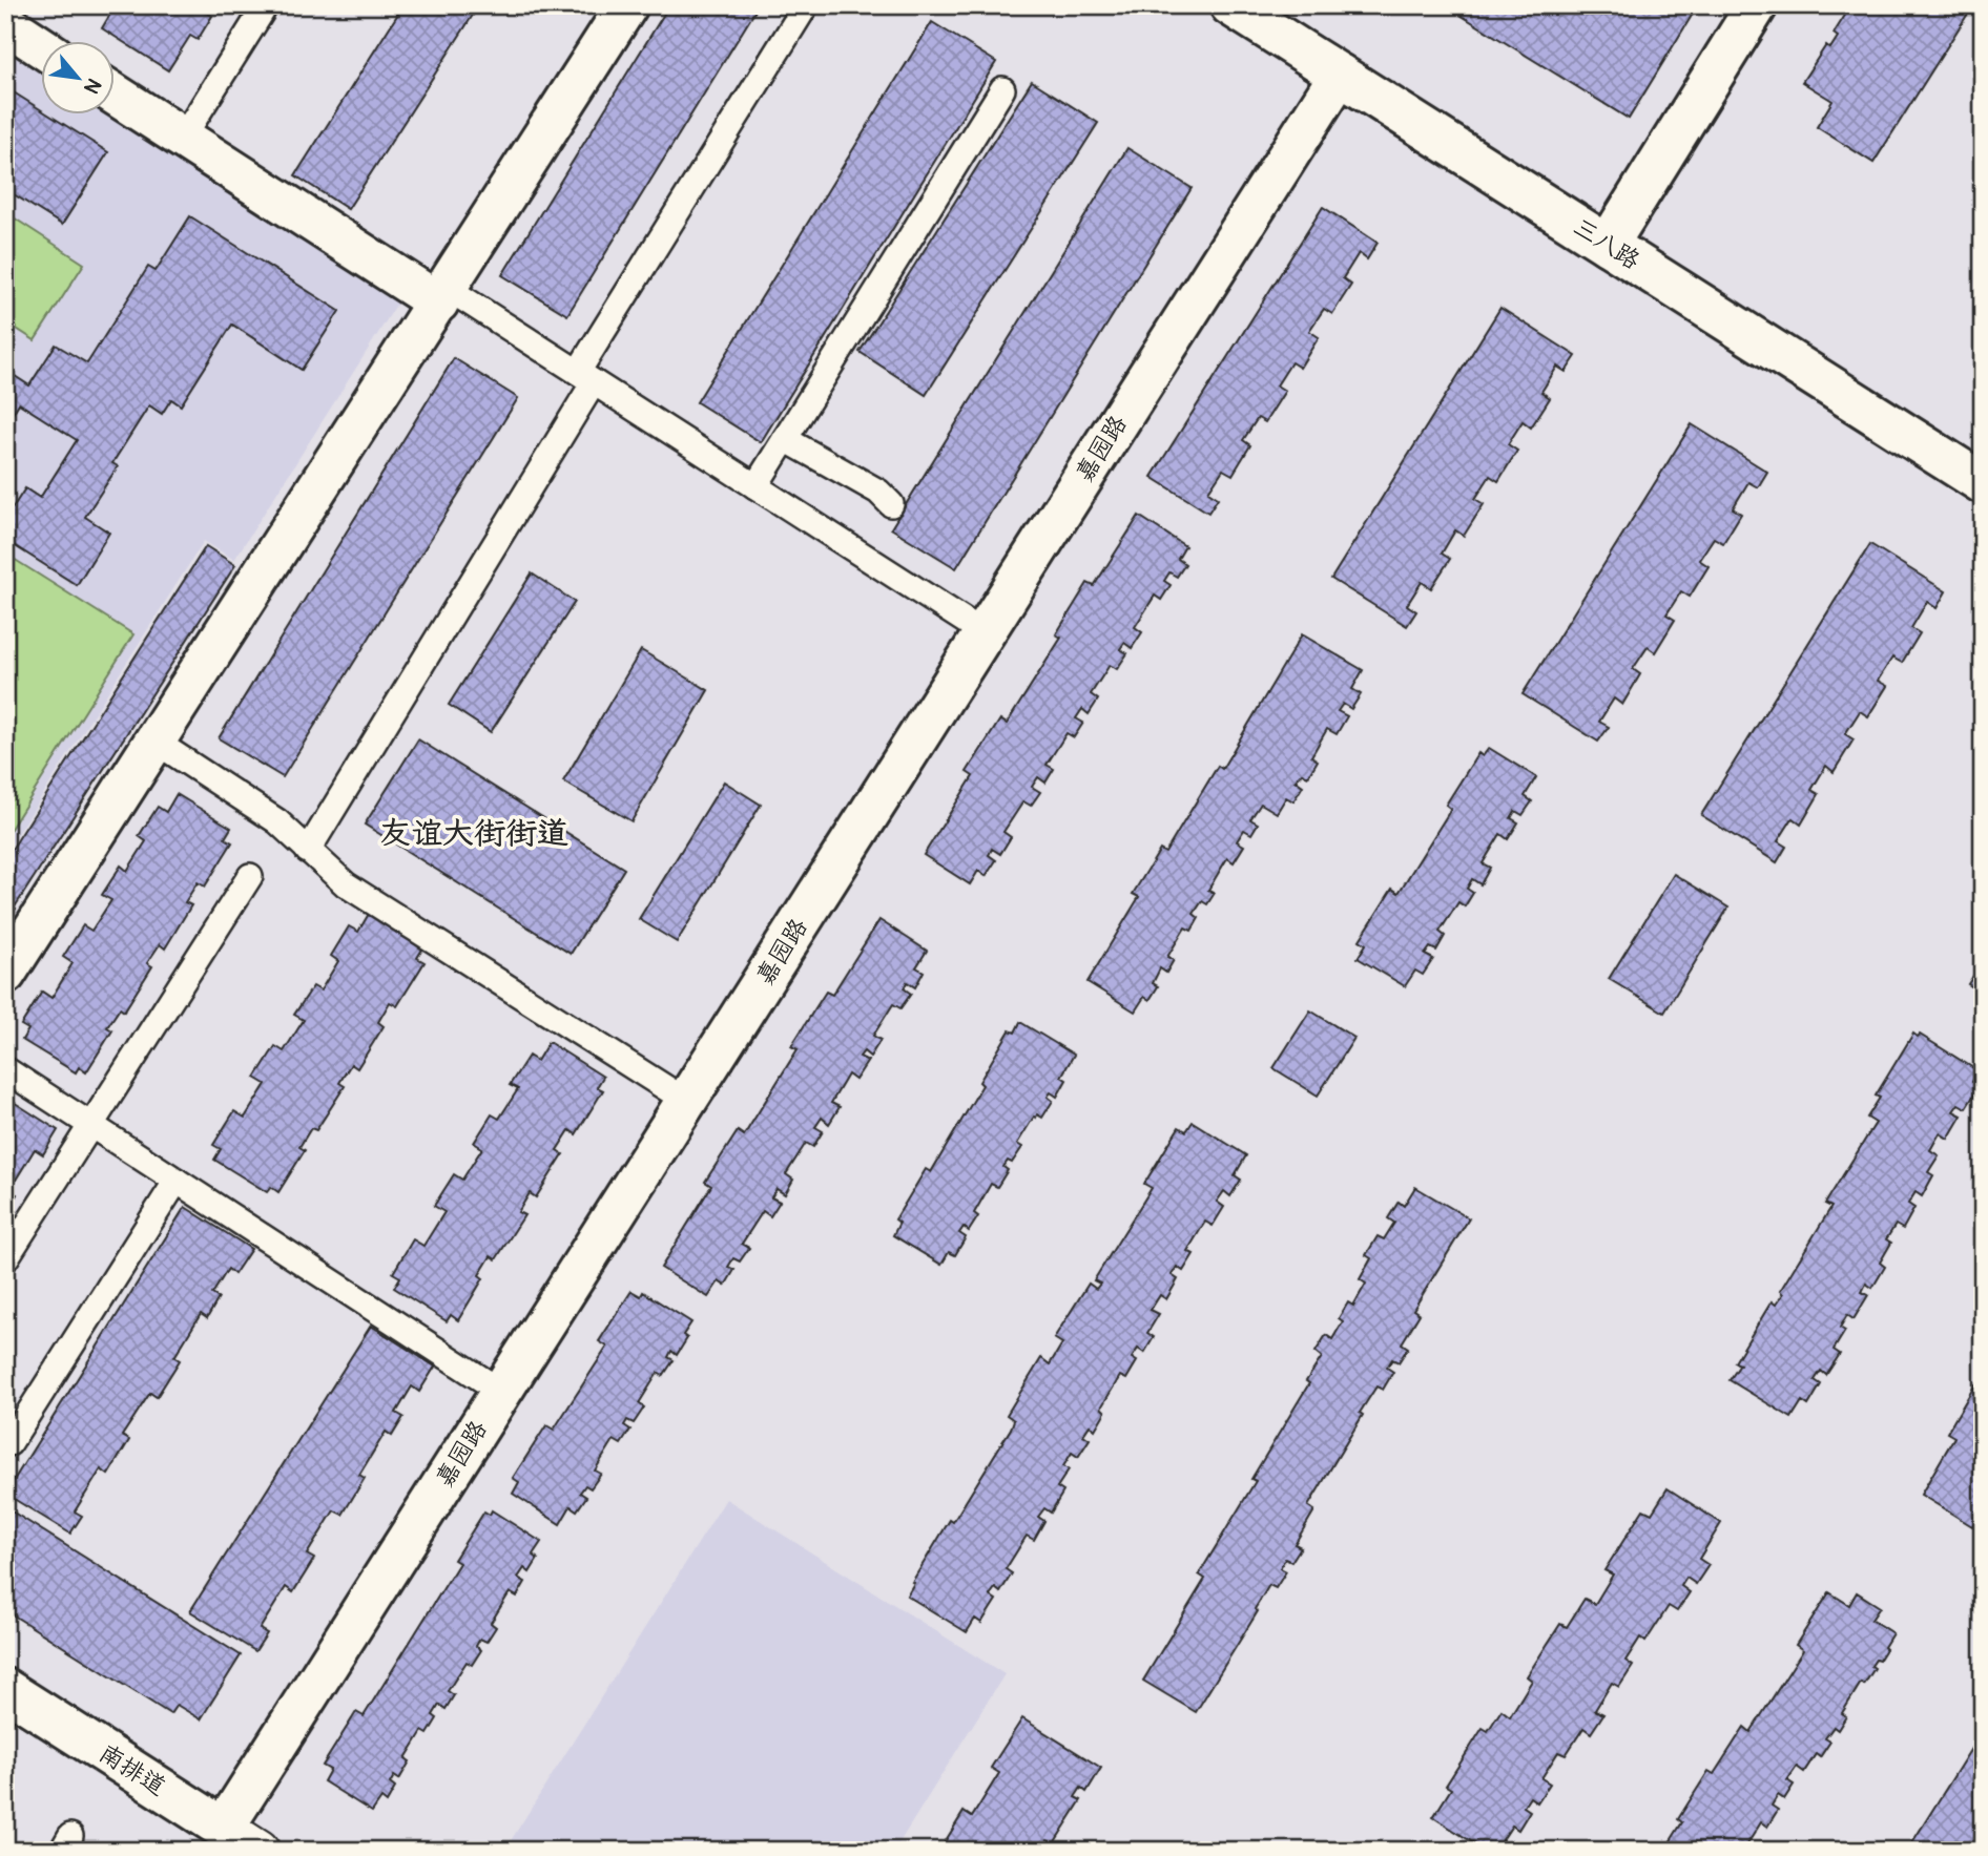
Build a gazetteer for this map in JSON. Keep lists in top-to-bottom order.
{
  "streets": {
    "street": ["三八路", "嘉园路", "南排道"]
  },
  "crossings": [
    ["三八路", "嘉园路"],
    ["嘉园路", "南排道"]
  ],
  "districts": ["友谊大街街道"],
  "north": "bottom right"
}
